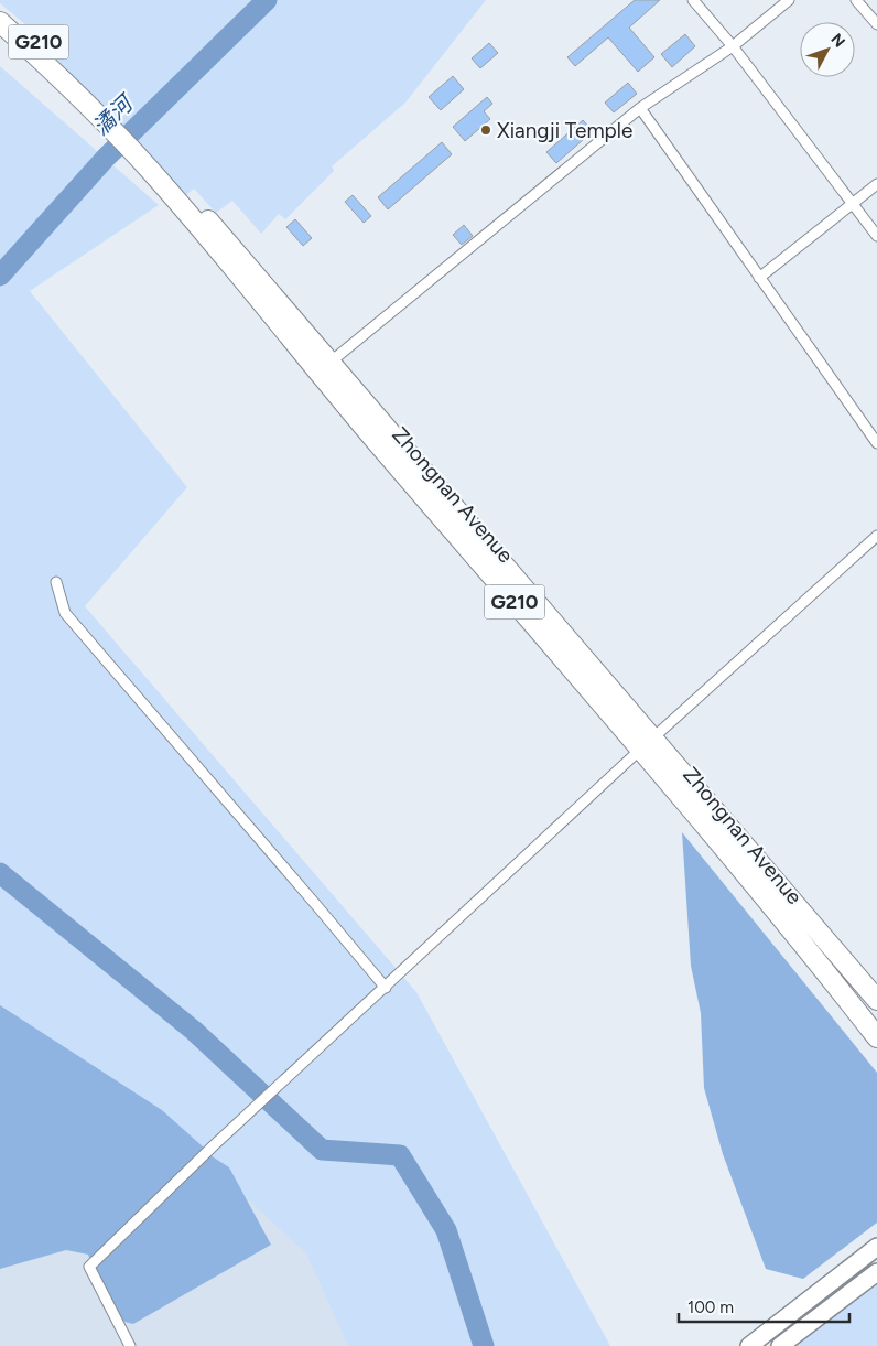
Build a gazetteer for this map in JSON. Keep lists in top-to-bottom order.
{
  "streets": {
    "highway": ["G210", "Zhongnan Avenue"]
  },
  "water": ["潏河"],
  "places": ["Xiangji Temple"],
  "scale_bar": "100 m",
  "north": "top right"
}
